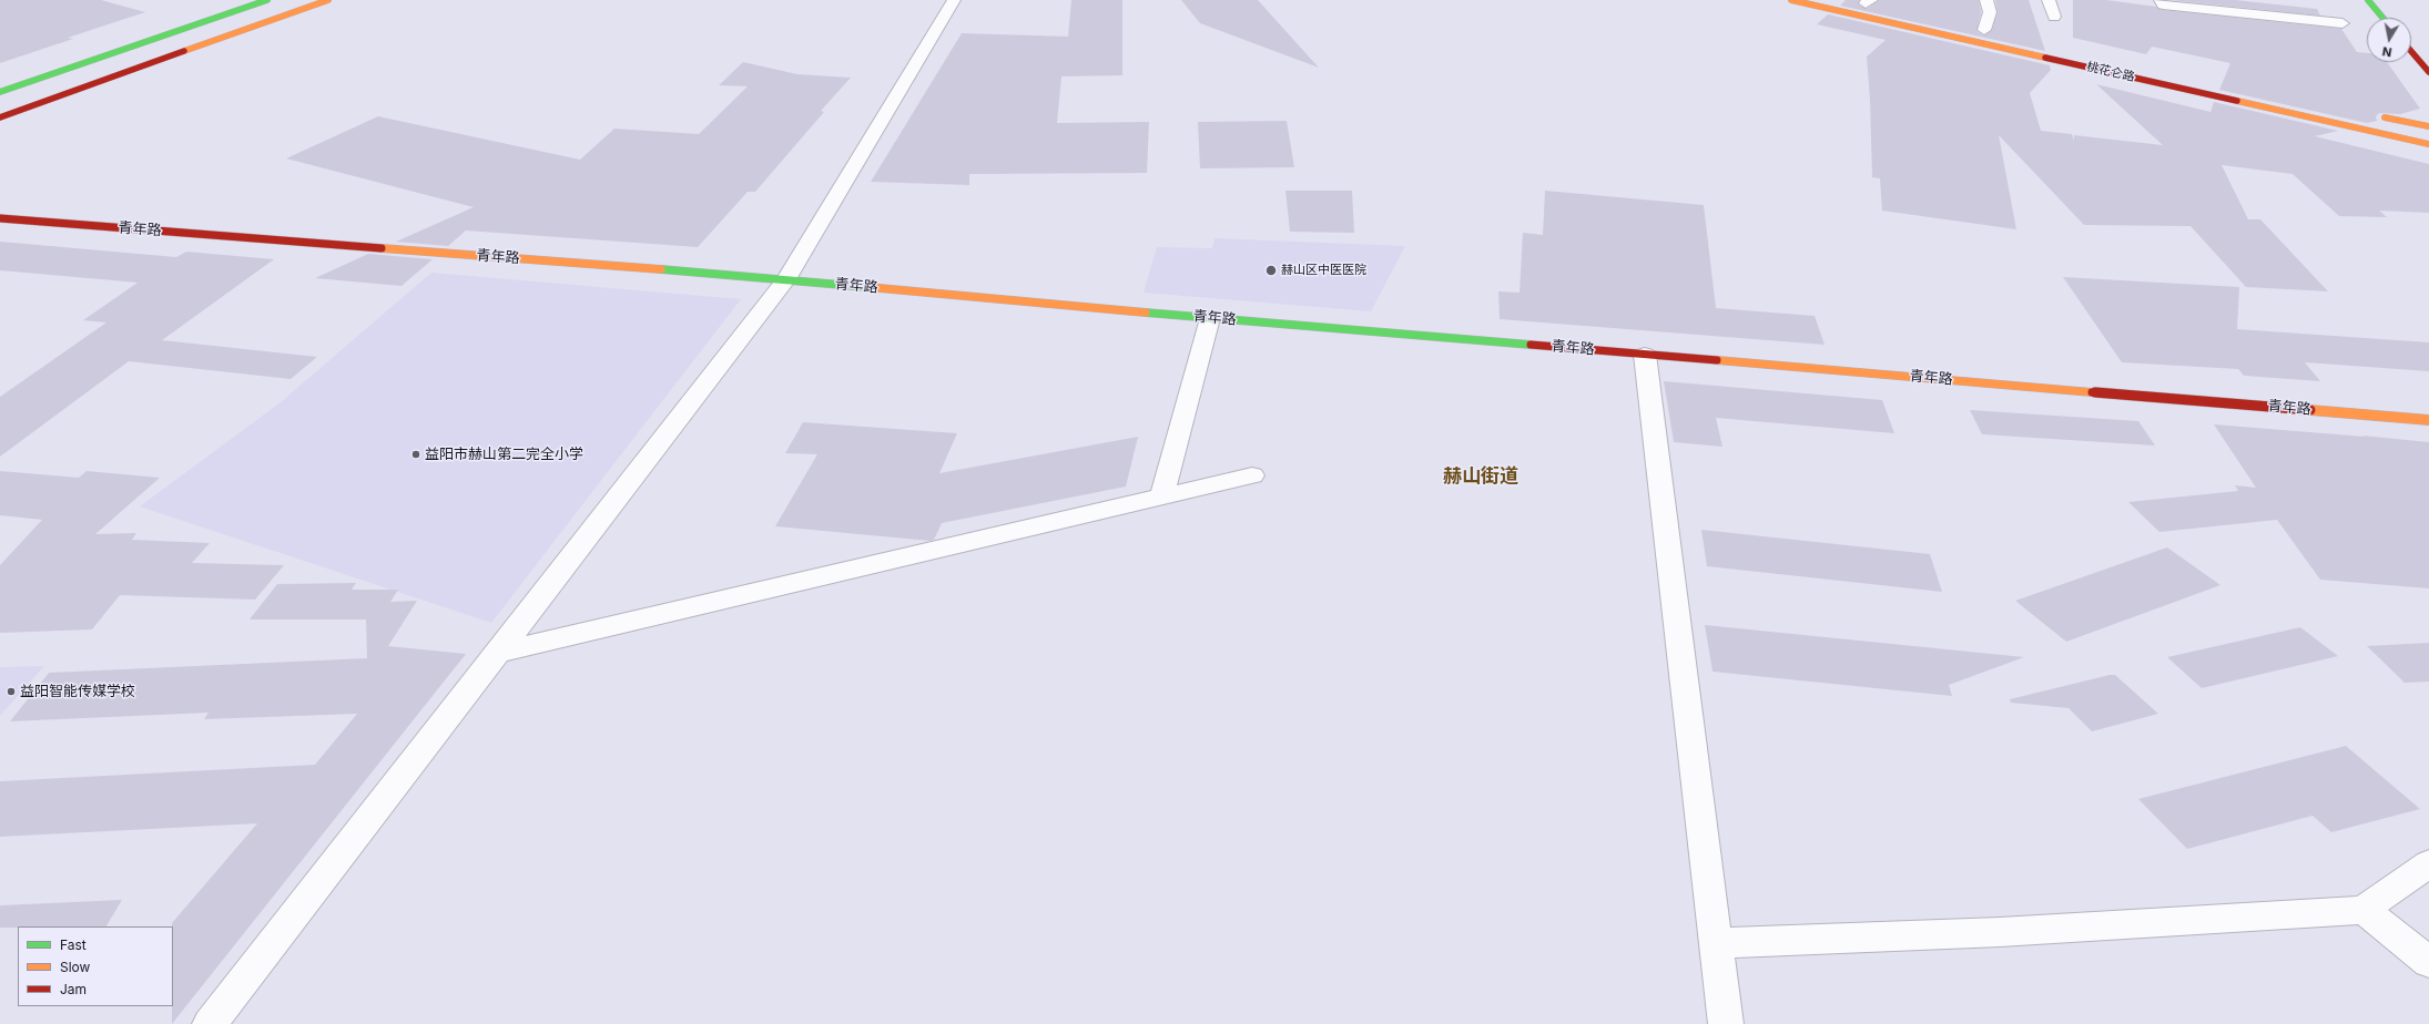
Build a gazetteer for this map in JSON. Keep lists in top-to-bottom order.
{
  "streets": {
    "street": ["桃花仑路", "青年路"]
  },
  "districts": ["赫山街道"],
  "places": ["赫山区中医医院", "益阳市赫山第二完全小学", "益阳智能传媒学校"],
  "legend": ["Fast", "Slow", "Jam"],
  "north": "bottom"
}
